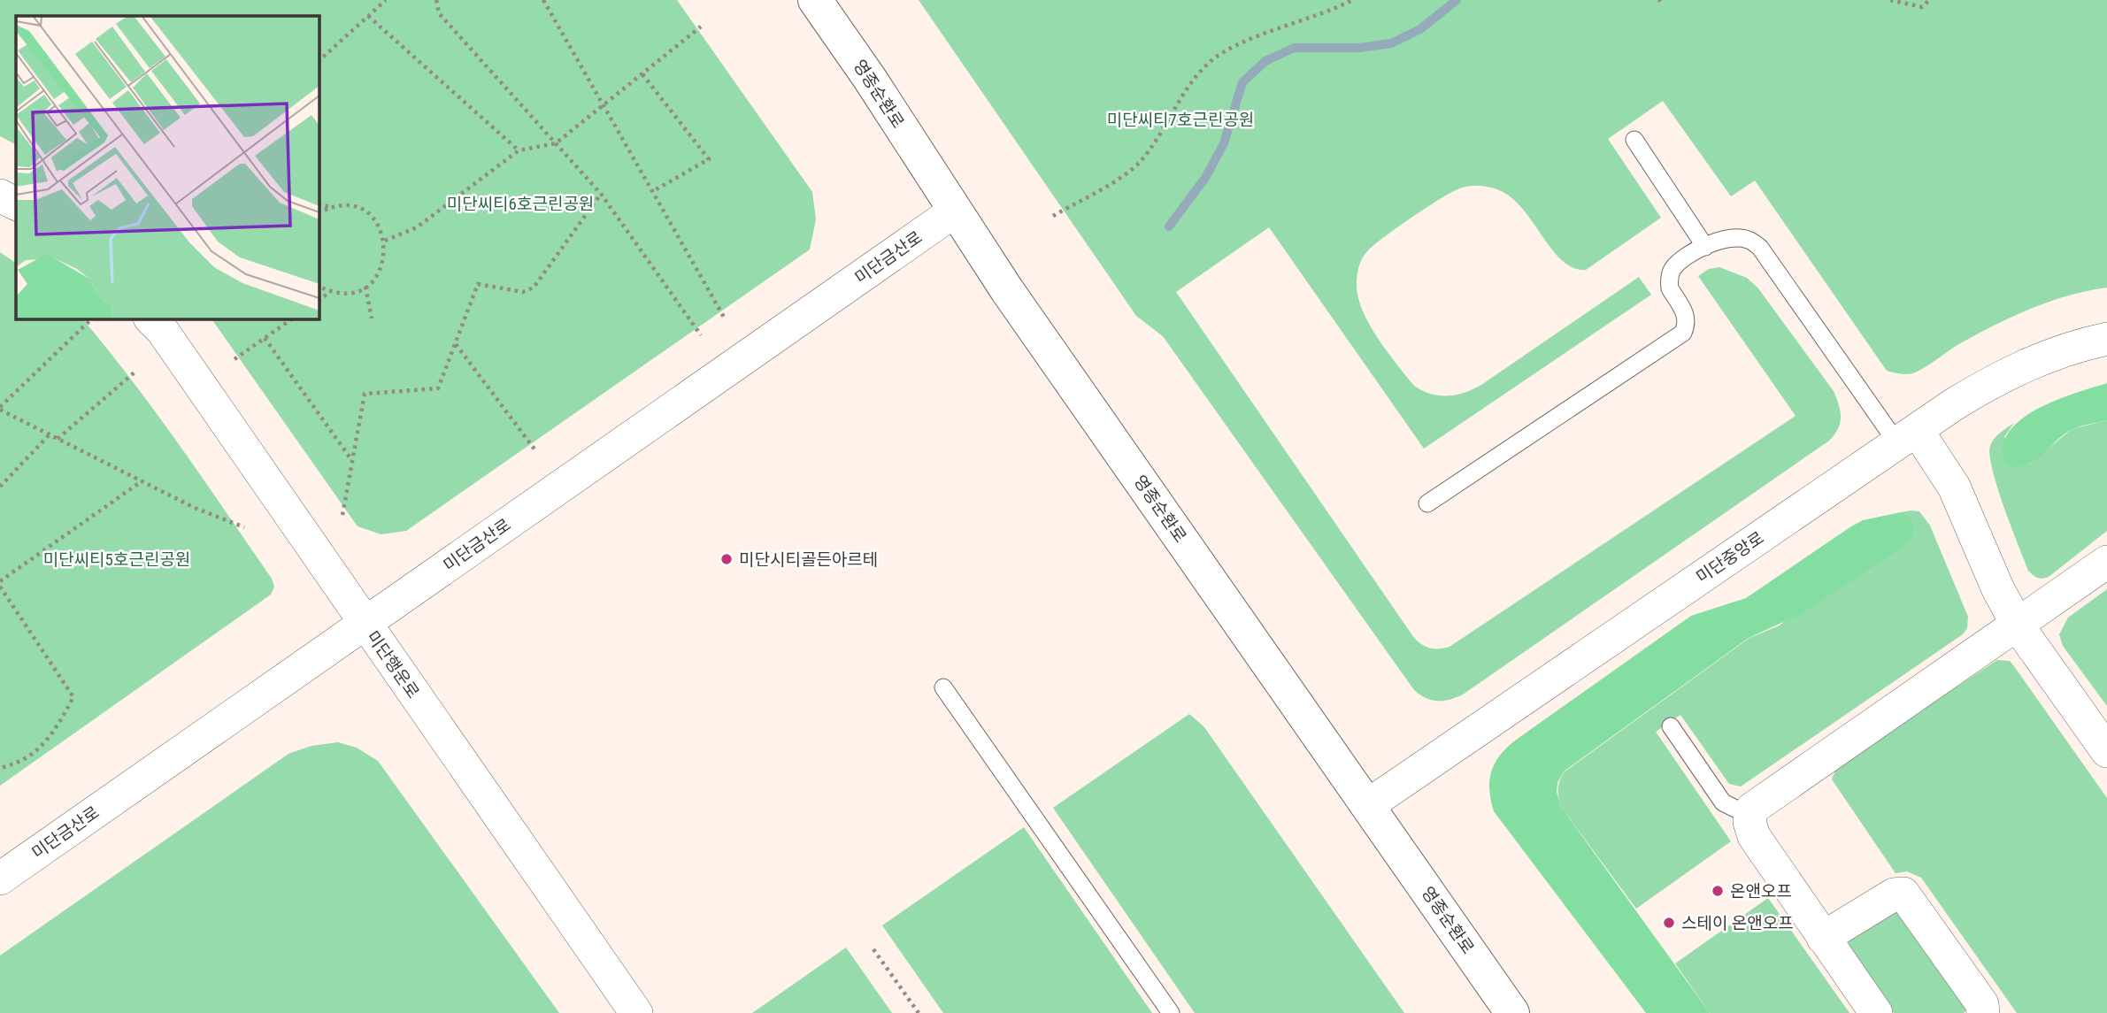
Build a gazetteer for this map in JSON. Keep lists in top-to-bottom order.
{
  "streets": {
    "main road": ["영종순환로"],
    "street": ["미단금산로", "미단중앙로", "미단행운로"]
  },
  "crossings": [
    ["영종순환로", "미단금산로"],
    ["영종순환로", "미단중앙로"],
    ["미단금산로", "미단행운로"]
  ],
  "parks": ["미단씨티7호근린공원", "미단씨티6호근린공원", "미단씨티5호근린공원"],
  "places": ["미단시티골든아르테", "온앤오프", "스테이 온앤오프"]
}
